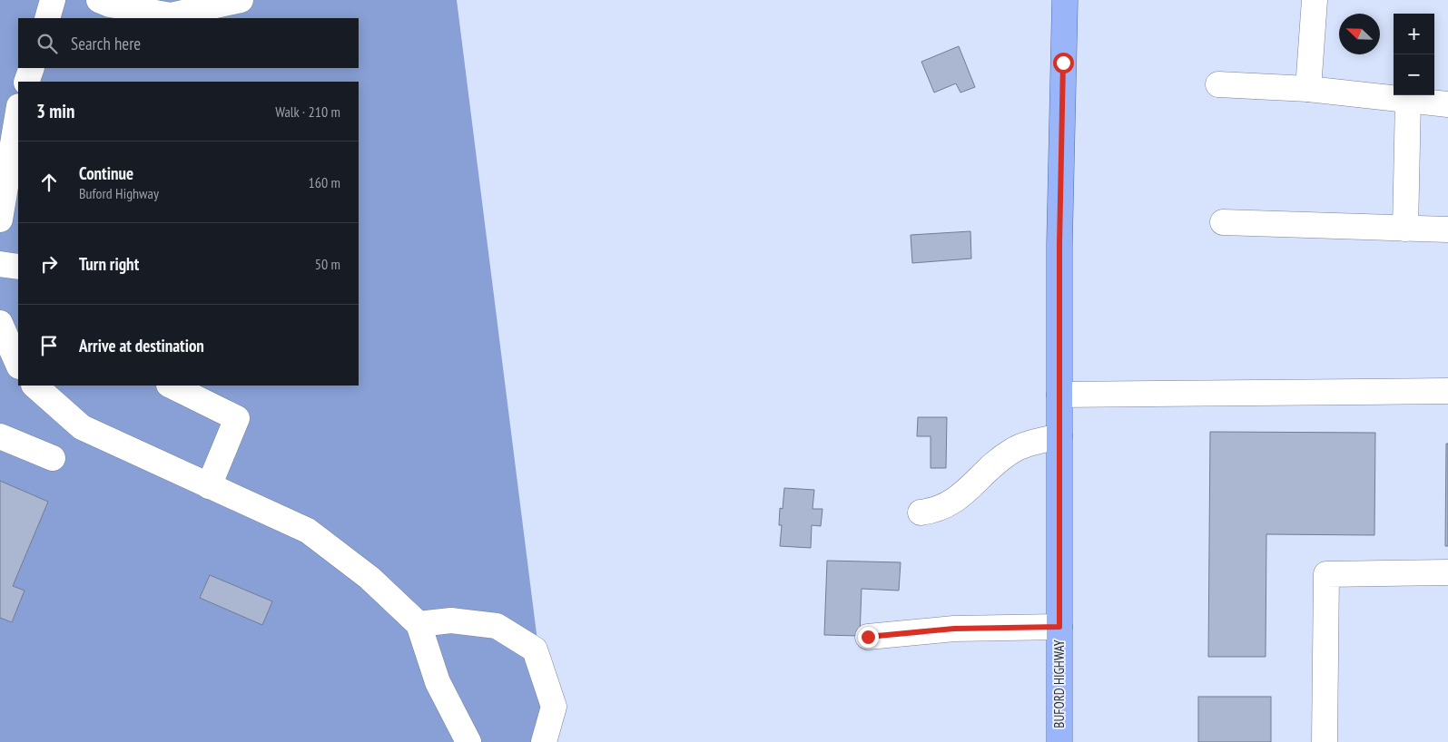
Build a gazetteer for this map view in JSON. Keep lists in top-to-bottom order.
{
  "streets": {
    "main road": ["BUFORD HIGHWAY"]
  },
  "north": "top left",
  "page": {
    "map_buttons": ["+", "−"],
    "search": "Search here",
    "heading": ["3 min", "Walk · 210 m"],
    "list": [
      ["Continue", "Buford Highway", "160 m"],
      ["Turn right", "50 m"],
      "Arrive at destination"
    ]
  }
}
